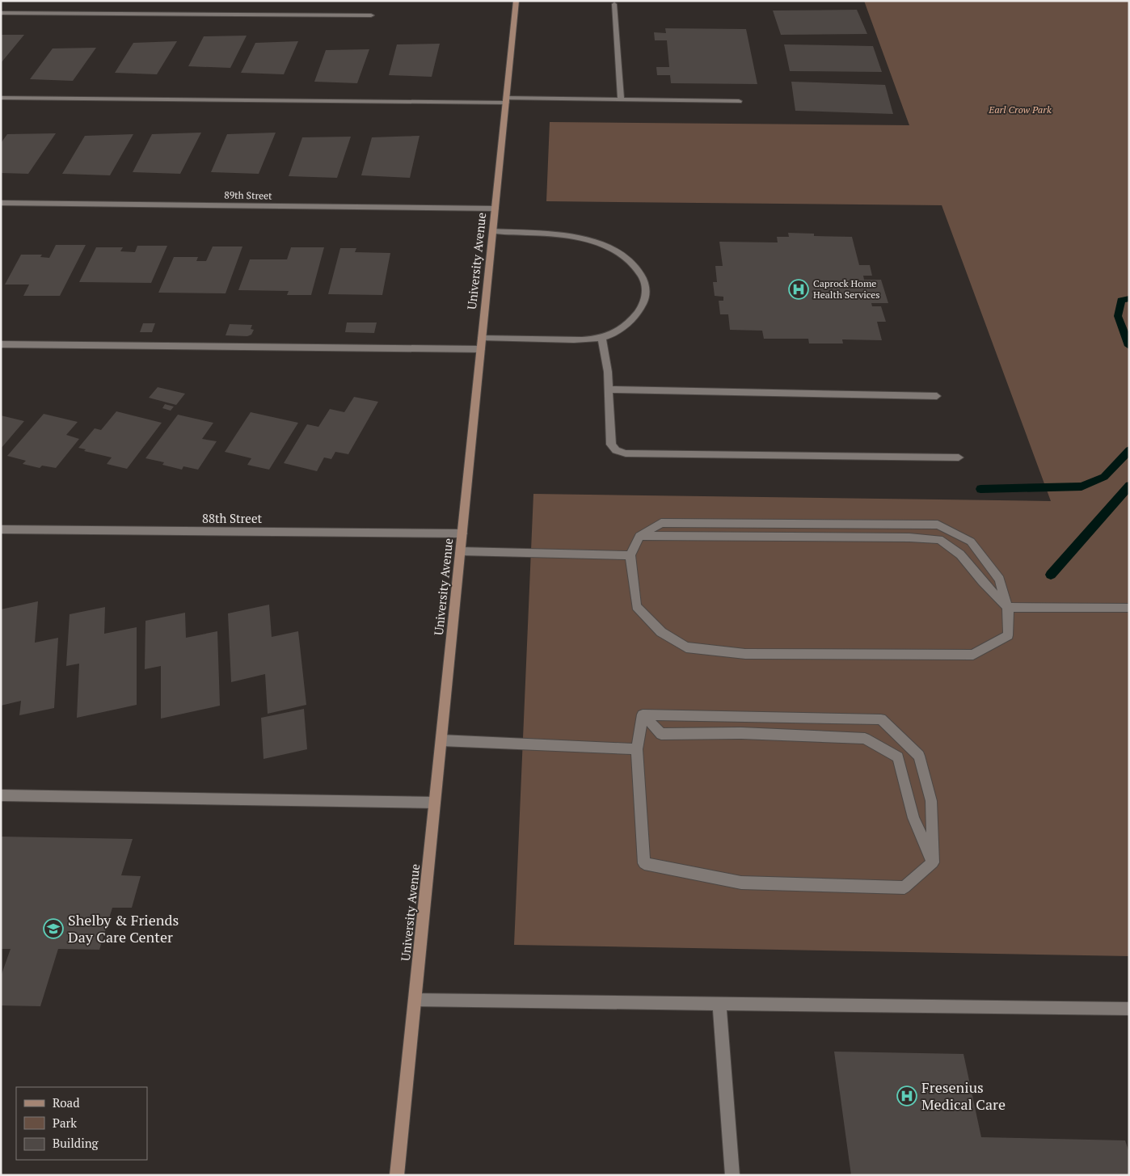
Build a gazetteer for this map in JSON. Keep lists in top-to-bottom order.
{
  "streets": {
    "main road": ["University Avenue"],
    "street": ["89th Street", "88th Street"]
  },
  "crossings": [
    ["89th Street", "University Avenue"],
    ["University Avenue", "88th Street"]
  ],
  "parks": ["Earl Crow Park"],
  "places": {
    "hospital": ["Caprock Home Health Services", "Fresenius Medical Care"],
    "school or university": ["Shelby & Friends Day Care Center"]
  },
  "legend": ["Road", "Park", "Building"]
}
